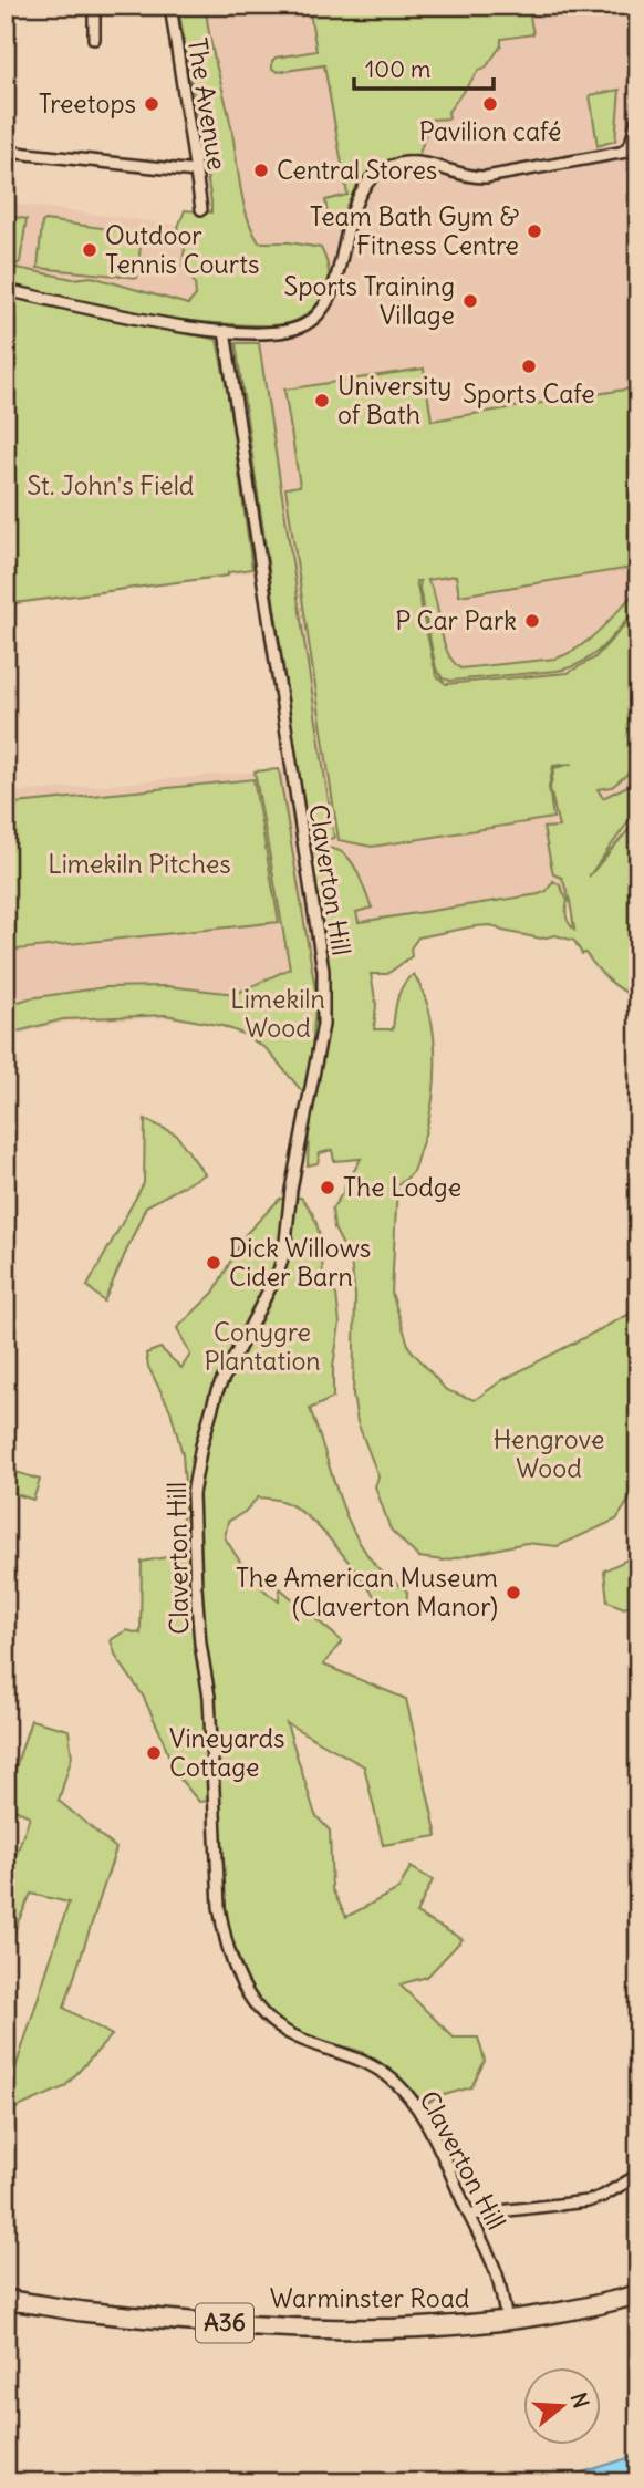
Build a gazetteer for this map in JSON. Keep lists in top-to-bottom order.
{
  "streets": {
    "highway": ["Warminster Road", "A36"],
    "street": ["The Avenue", "Claverton Hill"]
  },
  "crossings": [
    ["Claverton Hill", "Warminster Road"]
  ],
  "parks": [
    "St. John's Field",
    "Limekiln Pitches",
    "Limekiln Wood",
    "Conygre Plantation",
    "Hengrove Wood"
  ],
  "places": [
    "Treetops",
    "Pavilion café",
    "Central Stores",
    "Team Bath Gym & Fitness Centre",
    "Outdoor Tennis Courts",
    "Sports Training Village",
    "Sports Cafe",
    "University of Bath",
    "P Car Park",
    "The Lodge",
    "Dick Willows Cider Barn",
    "The American Museum (Claverton Manor)",
    "Vineyards Cottage"
  ],
  "scale_bar": "100 m",
  "north": "right"
}
